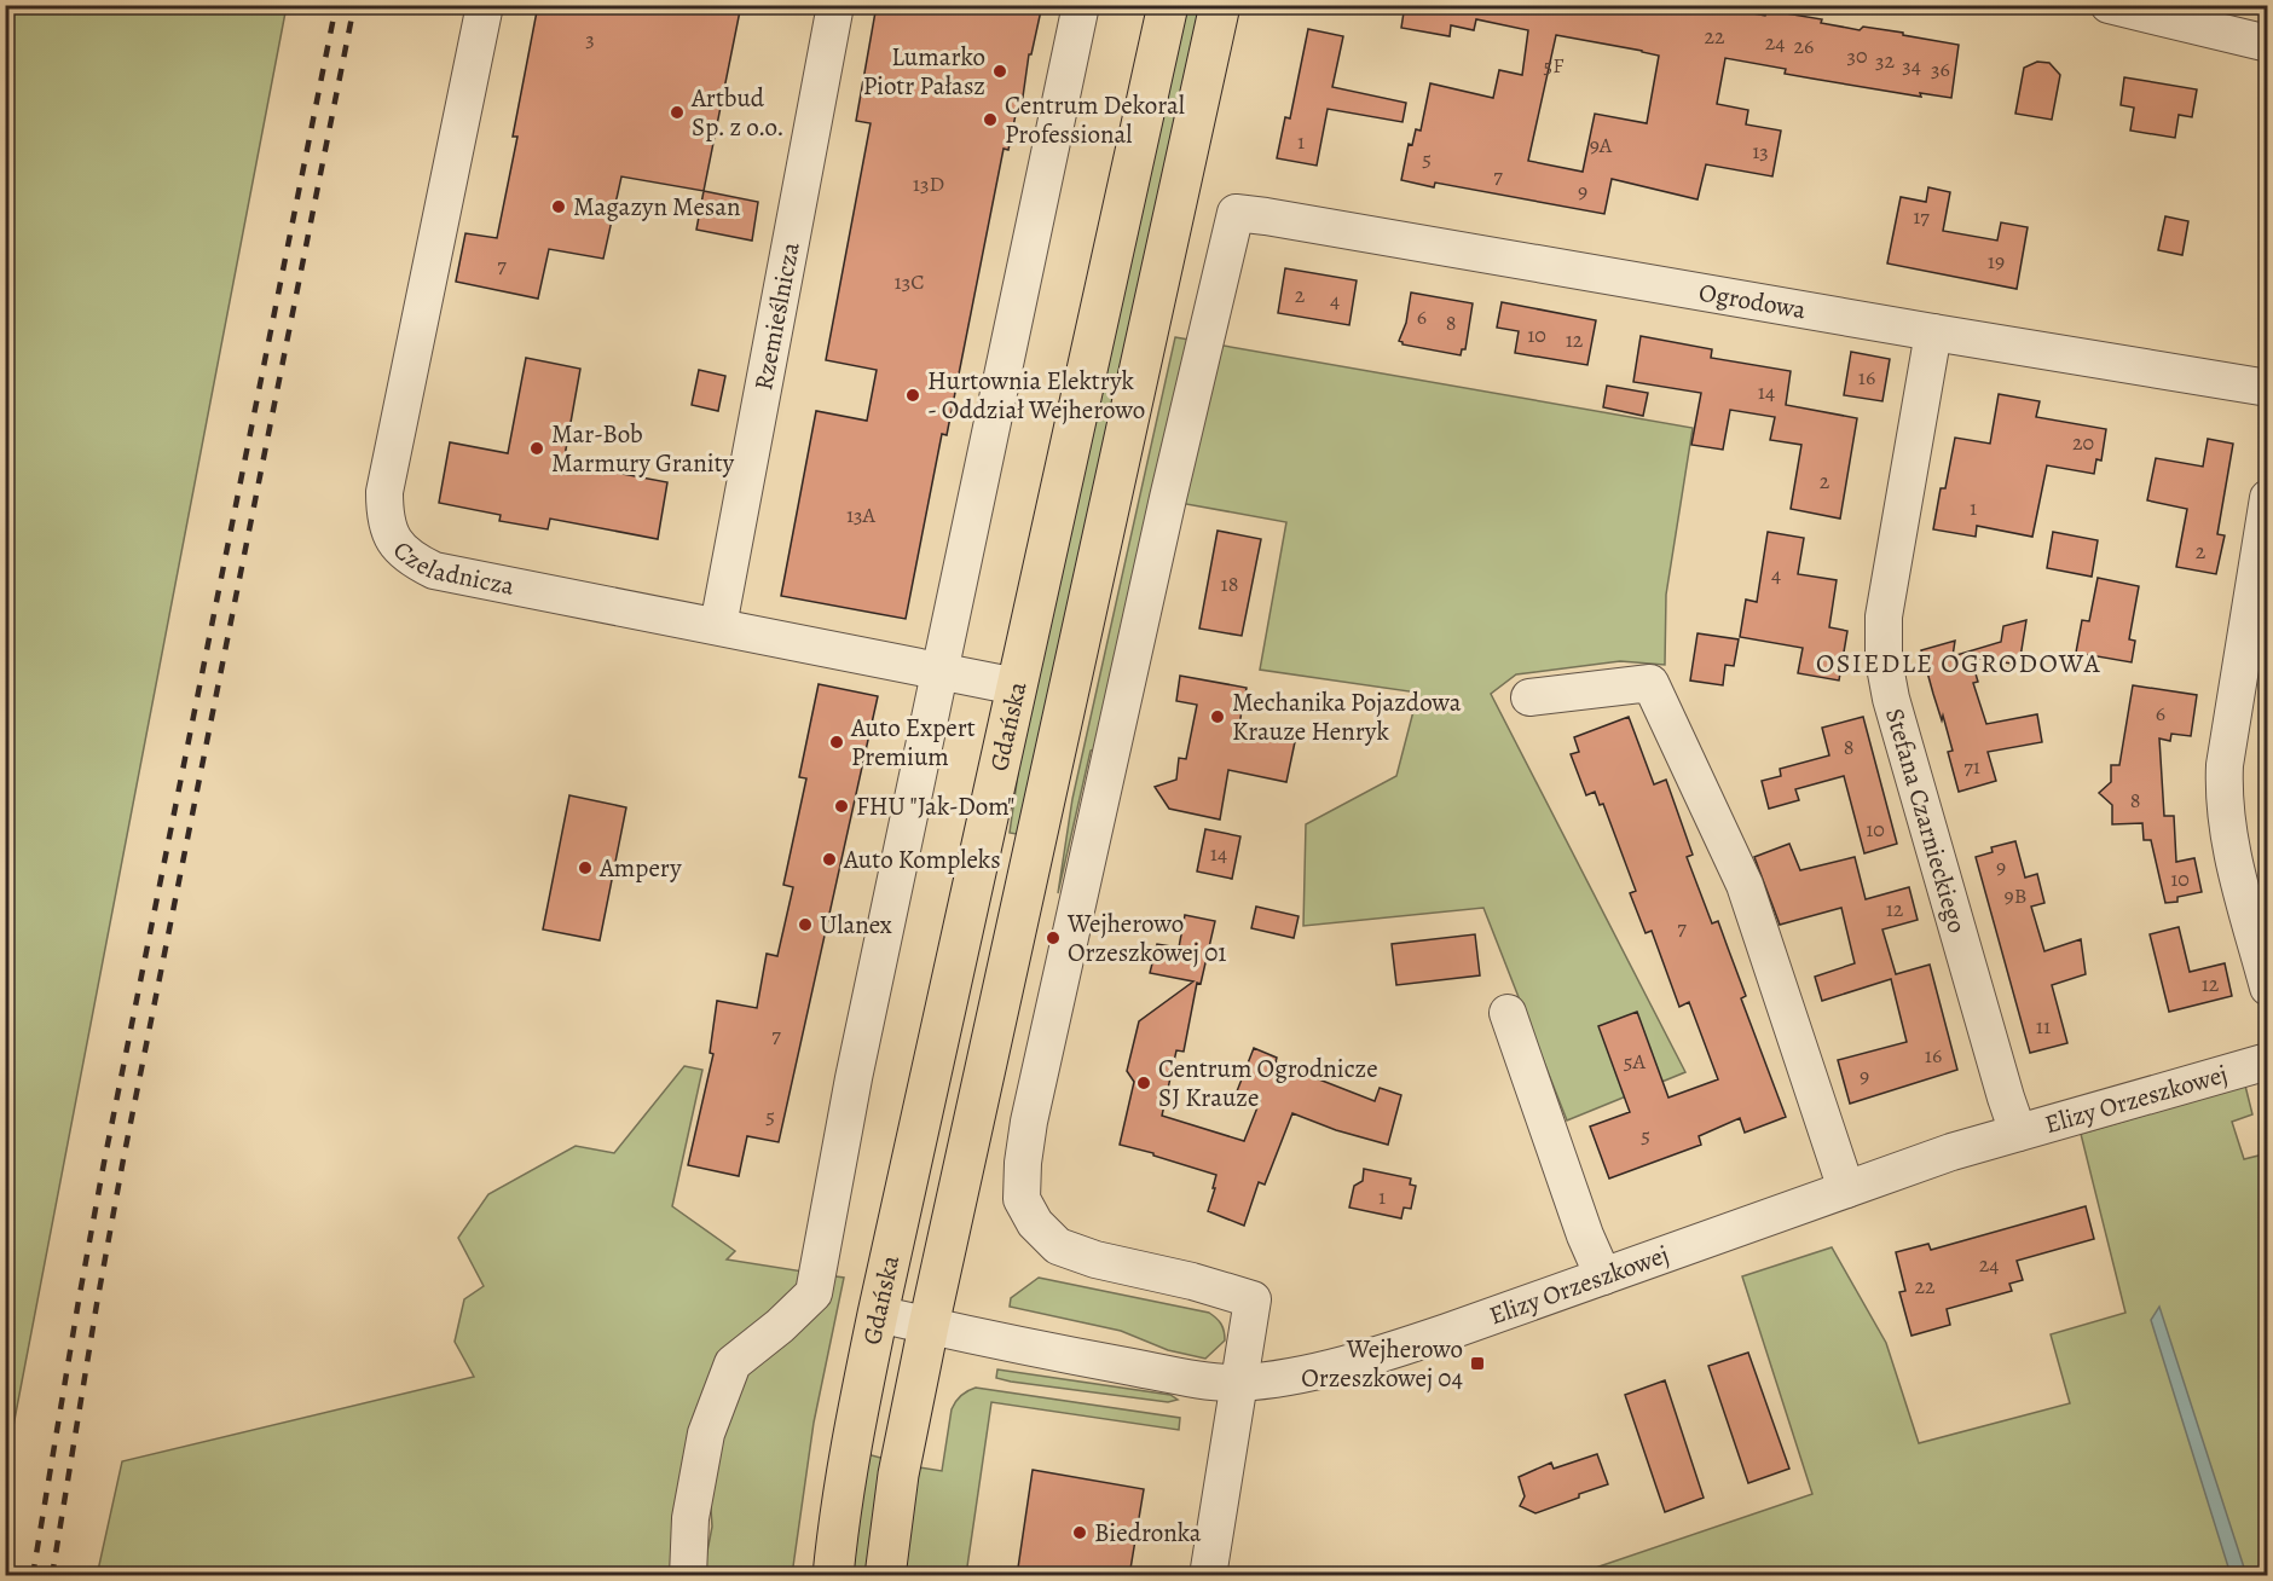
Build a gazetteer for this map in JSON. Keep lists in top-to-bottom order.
{
  "streets": {
    "main road": ["Gdańska"],
    "street": [
      "Ogrodowa",
      "Rzemieślnicza",
      "Czeladnicza",
      "Stefana Czarnieckiego",
      "Elizy Orzeszkowej"
    ]
  },
  "crossings": [
    ["Ogrodowa", "Stefana Czarnieckiego"],
    ["Ogrodowa", "Elizy Orzeszkowej"],
    ["Rzemieślnicza", "Czeladnicza"],
    ["Czeladnicza", "Gdańska"],
    ["Gdańska", "Elizy Orzeszkowej"],
    ["Stefana Czarnieckiego", "Elizy Orzeszkowej"]
  ],
  "districts": ["OSIEDLE OGRODOWA"],
  "places": {
    "other": [
      "Lumarko Piotr Pałasz",
      "Artbud Sp. z o.o.",
      "Centrum Dekoral Professional",
      "Magazyn Mesan",
      "Hurtownia Elektryk - Oddział Wejherowo",
      "Mar-Bob Marmury Granity",
      "Mechanika Pojazdowa Krauze Henryk",
      "Auto Expert Premium",
      "FHU \"Jak-Dom\"",
      "Auto Kompleks",
      "Ampery",
      "Ulanex",
      "Wejherowo Orzeszkowej 01",
      "Centrum Ogrodnicze SJ Krauze",
      "Biedronka"
    ],
    "transit": ["Wejherowo Orzeszkowej 04"]
  },
  "house_numbers": [
    "22",
    "3",
    "24",
    "26",
    "30",
    "32",
    "5F",
    "34",
    "36",
    "1",
    "9A",
    "13",
    "5",
    "7",
    "13D",
    "9",
    "17",
    "19",
    "7",
    "13C",
    "2",
    "4",
    "6",
    "8",
    "10",
    "12",
    "16",
    "14",
    "20",
    "2",
    "1",
    "13A",
    "2",
    "4",
    "18",
    "6",
    "8",
    "71",
    "8",
    "10",
    "14",
    "9",
    "10",
    "9B",
    "12",
    "7",
    "12",
    "11",
    "7",
    "16",
    "5A",
    "9",
    "5",
    "5",
    "1",
    "24",
    "22"
  ]
}
